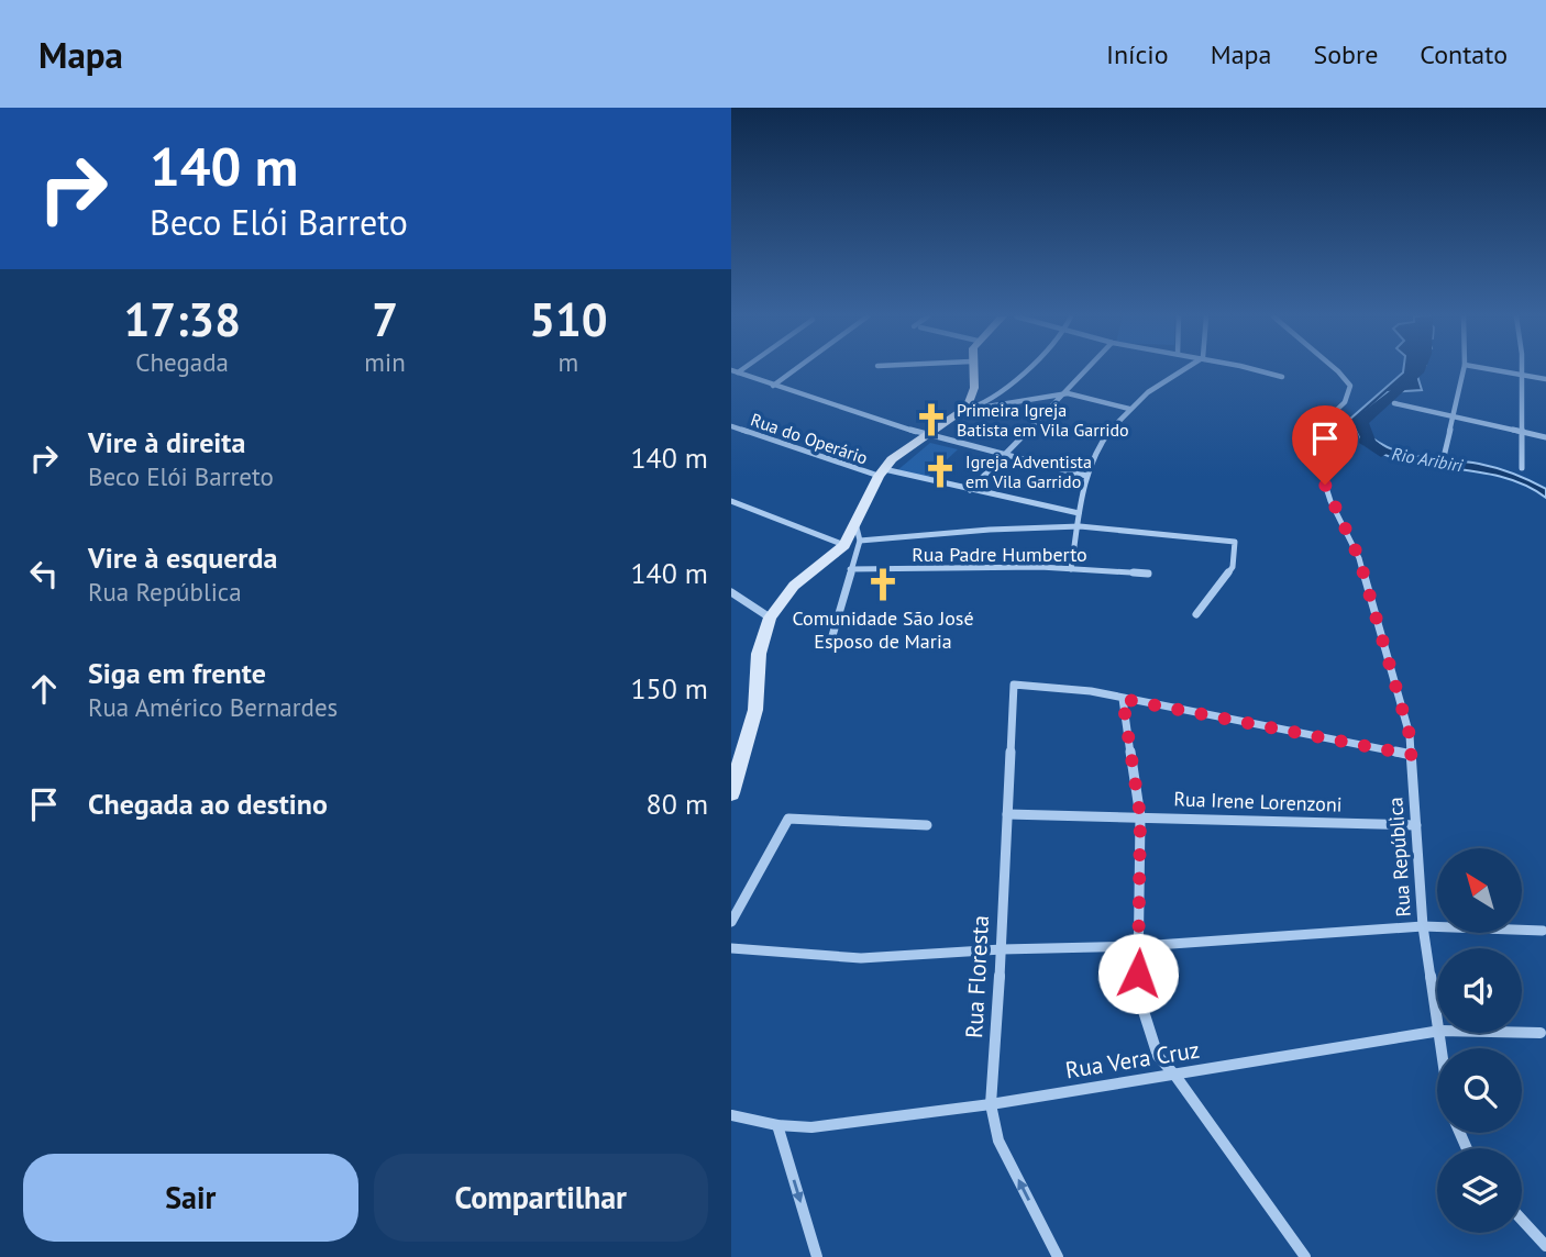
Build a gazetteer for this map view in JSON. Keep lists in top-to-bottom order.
{
  "streets": {
    "street": [
      "Rua do Operário",
      "Rua Padre Humberto",
      "Rua Irene Lorenzoni",
      "Rua República",
      "Rua Floresta",
      "Rua Vera Cruz"
    ]
  },
  "crossings": [
    ["Rua Irene Lorenzoni", "Rua República"],
    ["Rua Irene Lorenzoni", "Rua Floresta"],
    ["Rua Floresta", "Rua Vera Cruz"]
  ],
  "water": ["Rio Aribiri"],
  "places": {
    "church": ["Primeira Igreja Batista em Vila Garrido", "Igreja Adventista em Vila Garrido", "Comunidade São José Esposo de Maria"]
  },
  "north": "top left",
  "page": {
    "header": "Mapa",
    "nav": [
      "Início",
      "Mapa",
      "Sobre",
      "Contato"
    ],
    "turn": ["140 m", "Beco Elói Barreto"],
    "eta": [
      "17:38",
      "Chegada",
      "7",
      "min",
      "510",
      "m"
    ],
    "list": [
      {
        "name": "Vire à direita",
        "note": "Beco Elói Barreto",
        "value": "140 m"
      },
      {
        "name": "Vire à esquerda",
        "note": "Rua República",
        "value": "140 m"
      },
      {
        "name": "Siga em frente",
        "note": "Rua Américo Bernardes",
        "value": "150 m"
      },
      {
        "name": "Chegada ao destino",
        "value": "80 m"
      }
    ],
    "buttons": ["Sair", "Compartilhar"]
  }
}
